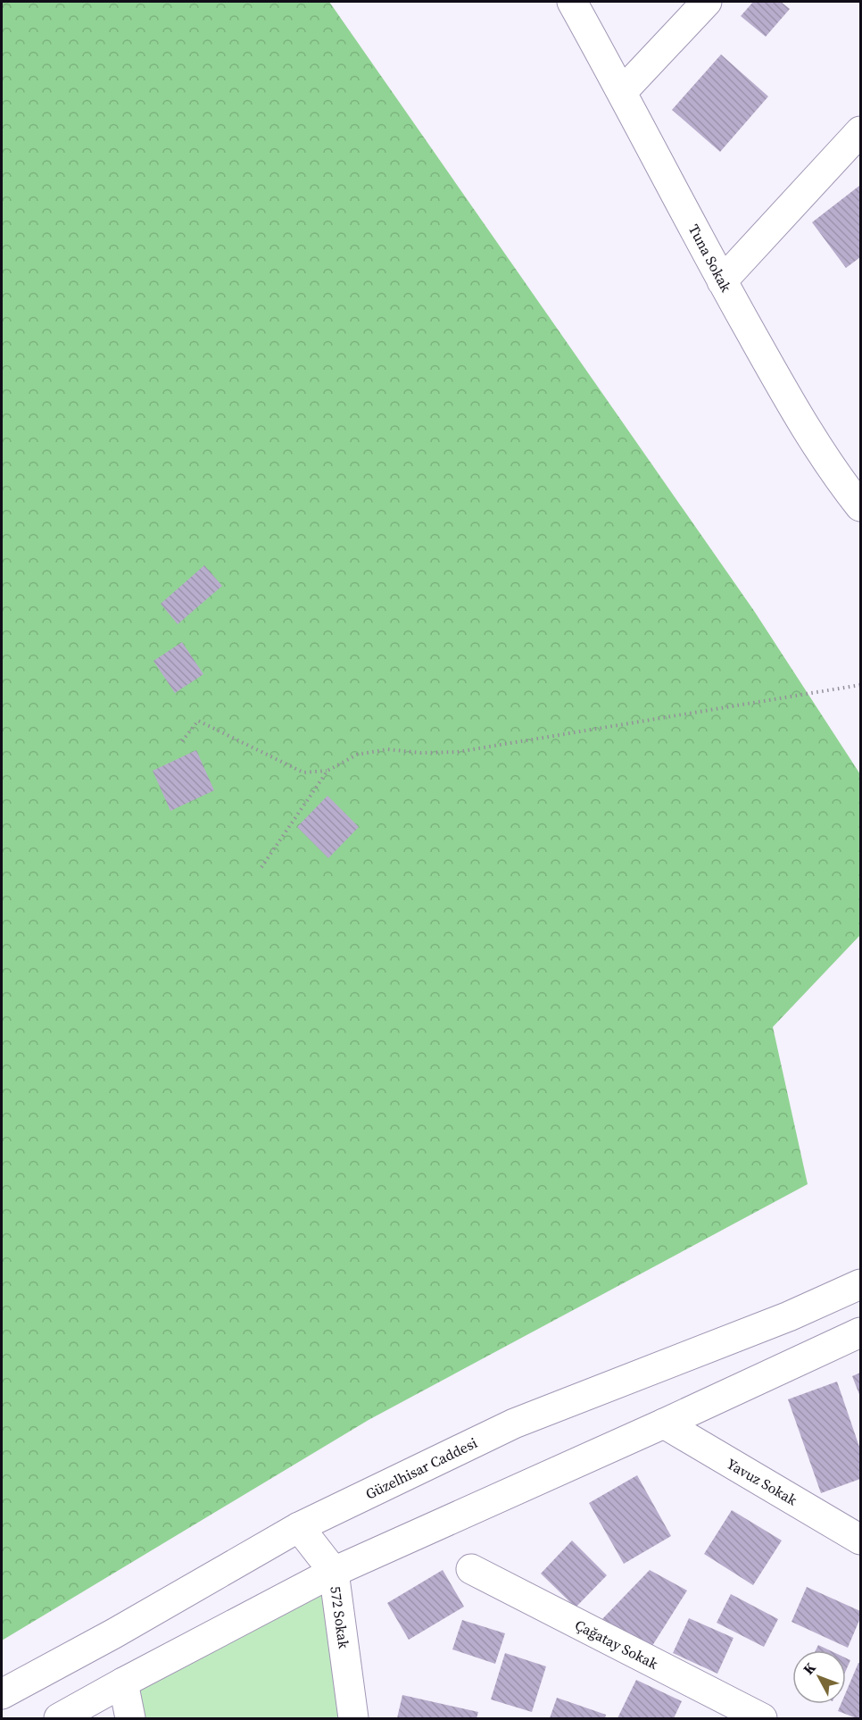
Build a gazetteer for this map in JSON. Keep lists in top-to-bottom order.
{
  "streets": {
    "street": [
      "Tuna Sokak",
      "Güzelhisar Caddesi",
      "Yavuz Sokak",
      "572 Sokak",
      "Çağatay Sokak"
    ]
  },
  "crossings": [
    ["Güzelhisar Caddesi", "572 Sokak"]
  ],
  "north": "top left"
}
